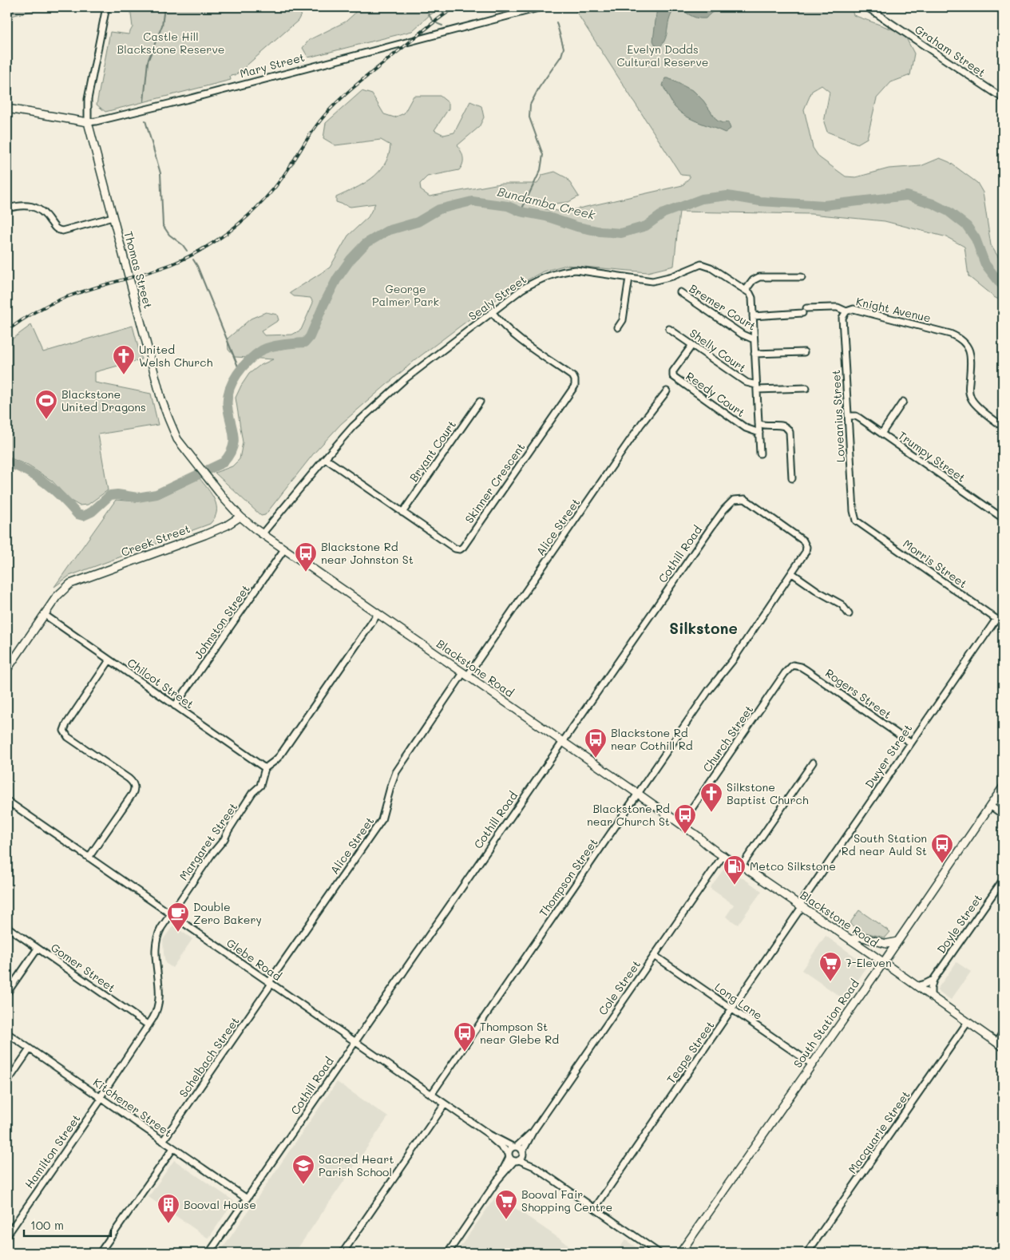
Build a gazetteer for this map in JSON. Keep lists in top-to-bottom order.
{
  "streets": {
    "main road": [
      "Mary Street",
      "Thomas Street",
      "Creek Street",
      "Blackstone Road",
      "South Station Road"
    ],
    "street": [
      "Graham Street",
      "Sealy Street",
      "Bremer Court",
      "Knight Avenue",
      "Shelly Court",
      "Reedy Court",
      "Loveanius Street",
      "Bryant Court",
      "Trumpy Street",
      "Skinner Crescent",
      "Alice Street",
      "Cothill Road",
      "Morris Street",
      "Johnston Street",
      "Chilcot Street",
      "Rogers Street",
      "Church Street",
      "Dwyer Street",
      "Margaret Street",
      "Thompson Street",
      "Doyle Street",
      "Glebe Road",
      "Gomer Street",
      "Cole Street",
      "Long Lane",
      "Teape Street",
      "Schelbach Street",
      "Kitchener Street",
      "Macquarie Street",
      "Hamilton Street"
    ]
  },
  "crossings": [
    ["Mary Street", "Thomas Street"],
    ["Thomas Street", "Creek Street"],
    ["Thomas Street", "Blackstone Road"],
    ["Sealy Street", "Skinner Crescent"],
    ["Sealy Street", "Blackstone Road"],
    ["Knight Avenue", "Loveanius Street"],
    ["Shelly Court", "Reedy Court"],
    ["Loveanius Street", "Trumpy Street"],
    ["Loveanius Street", "Morris Street"],
    ["Bryant Court", "Skinner Crescent"],
    ["Alice Street", "Blackstone Road"],
    ["Alice Street", "Glebe Road"],
    ["Alice Street", "Schelbach Street"],
    ["Creek Street", "Blackstone Road"],
    ["Creek Street", "Chilcot Street"],
    ["Cothill Road", "Blackstone Road"],
    ["Cothill Road", "Thompson Street"],
    ["Cothill Road", "Glebe Road"],
    ["Cothill Road", "Kitchener Street"],
    ["Morris Street", "Dwyer Street"],
    ["Johnston Street", "Blackstone Road"],
    ["Johnston Street", "Chilcot Street"],
    ["Blackstone Road", "Church Street"],
    ["Blackstone Road", "Dwyer Street"],
    ["Blackstone Road", "Thompson Street"],
    ["Blackstone Road", "Doyle Street"],
    ["Blackstone Road", "Cole Street"],
    ["Blackstone Road", "South Station Road"],
    ["Blackstone Road", "Teape Street"],
    ["Blackstone Road", "Macquarie Street"],
    ["Chilcot Street", "Margaret Street"],
    ["Rogers Street", "Church Street"],
    ["Rogers Street", "Dwyer Street"],
    ["Dwyer Street", "Teape Street"],
    ["Margaret Street", "Glebe Road"],
    ["Margaret Street", "Gomer Street"],
    ["Margaret Street", "Kitchener Street"],
    ["Margaret Street", "Hamilton Street"],
    ["Thompson Street", "Glebe Road"],
    ["Glebe Road", "Cole Street"],
    ["Glebe Road", "Schelbach Street"],
    ["Cole Street", "Long Lane"],
    ["Long Lane", "South Station Road"],
    ["Long Lane", "Teape Street"],
    ["Schelbach Street", "Kitchener Street"],
    ["Kitchener Street", "Hamilton Street"]
  ],
  "districts": ["Silkstone"],
  "water": ["Bundamba Creek"],
  "parks": ["Castle Hill Blackstone Reserve", "Evelyn Dodds Cultural Reserve", "George Palmer Park"],
  "places": {
    "church": ["United Welsh Church", "Silkstone Baptist Church"],
    "sports": ["Blackstone United Dragons"],
    "bus stop": [
      "Blackstone Rd near Johnston St",
      "Blackstone Rd near Cothill Rd",
      "Blackstone Rd near Church St",
      "South Station Rd near Auld St",
      "Thompson St near Glebe Rd"
    ],
    "fuel station": ["Metco Silkstone"],
    "cafe": ["Double Zero Bakery"],
    "supermarket": ["7-Eleven", "Booval Fair Shopping Centre"],
    "school or university": ["Sacred Heart Parish School"],
    "building": ["Booval House"]
  },
  "scale_bar": "100 m"
}
